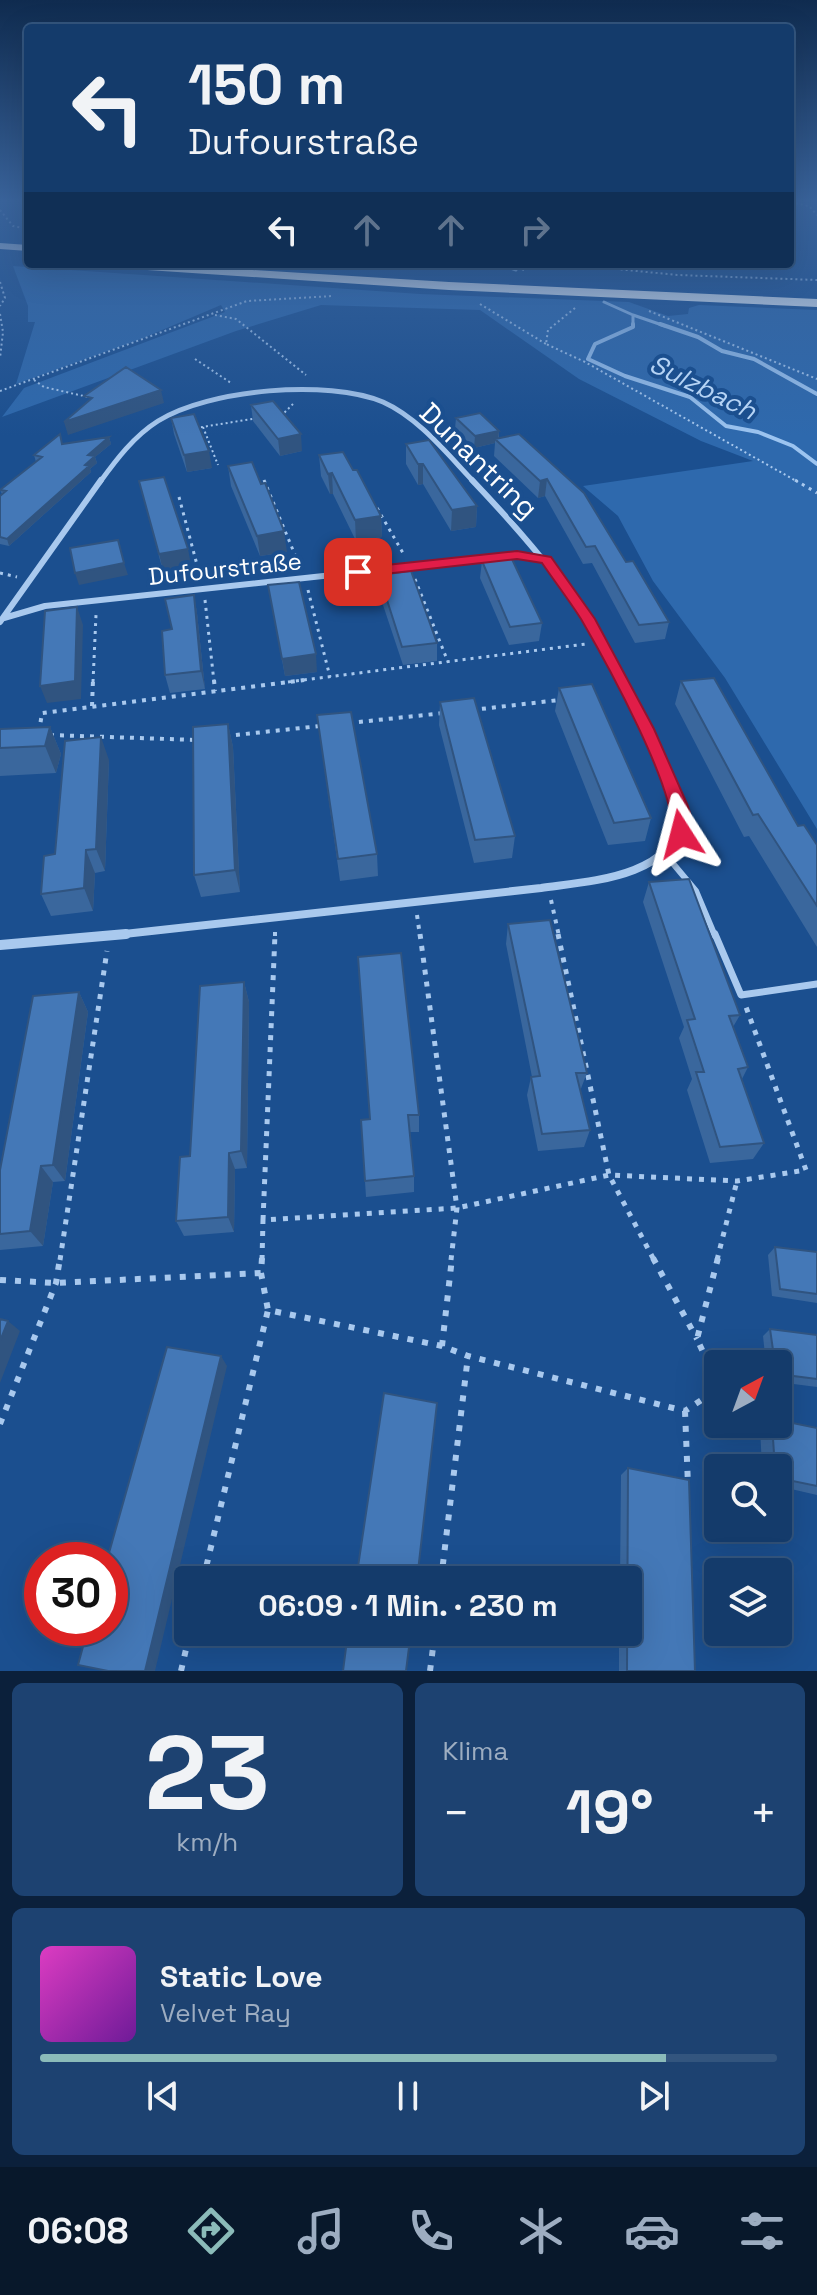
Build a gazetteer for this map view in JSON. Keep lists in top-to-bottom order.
{
  "streets": {
    "street": ["Dunantring", "Dufourstraße"]
  },
  "crossings": [
    ["Dunantring", "Dufourstraße"]
  ],
  "water": ["Sulzbach"],
  "north": "top right",
  "page": {
    "turn": ["150 m", "Dufourstraße"],
    "limit": "30",
    "trip": "06:09 · 1 Min. · 230 m",
    "tile": [
      ["23", "km/h"],
      "Klima"
    ],
    "heat": ["−", "19°", "+"],
    "song": ["Static Love", "Velvet Ray"],
    "tabs": "06:08"
  }
}
